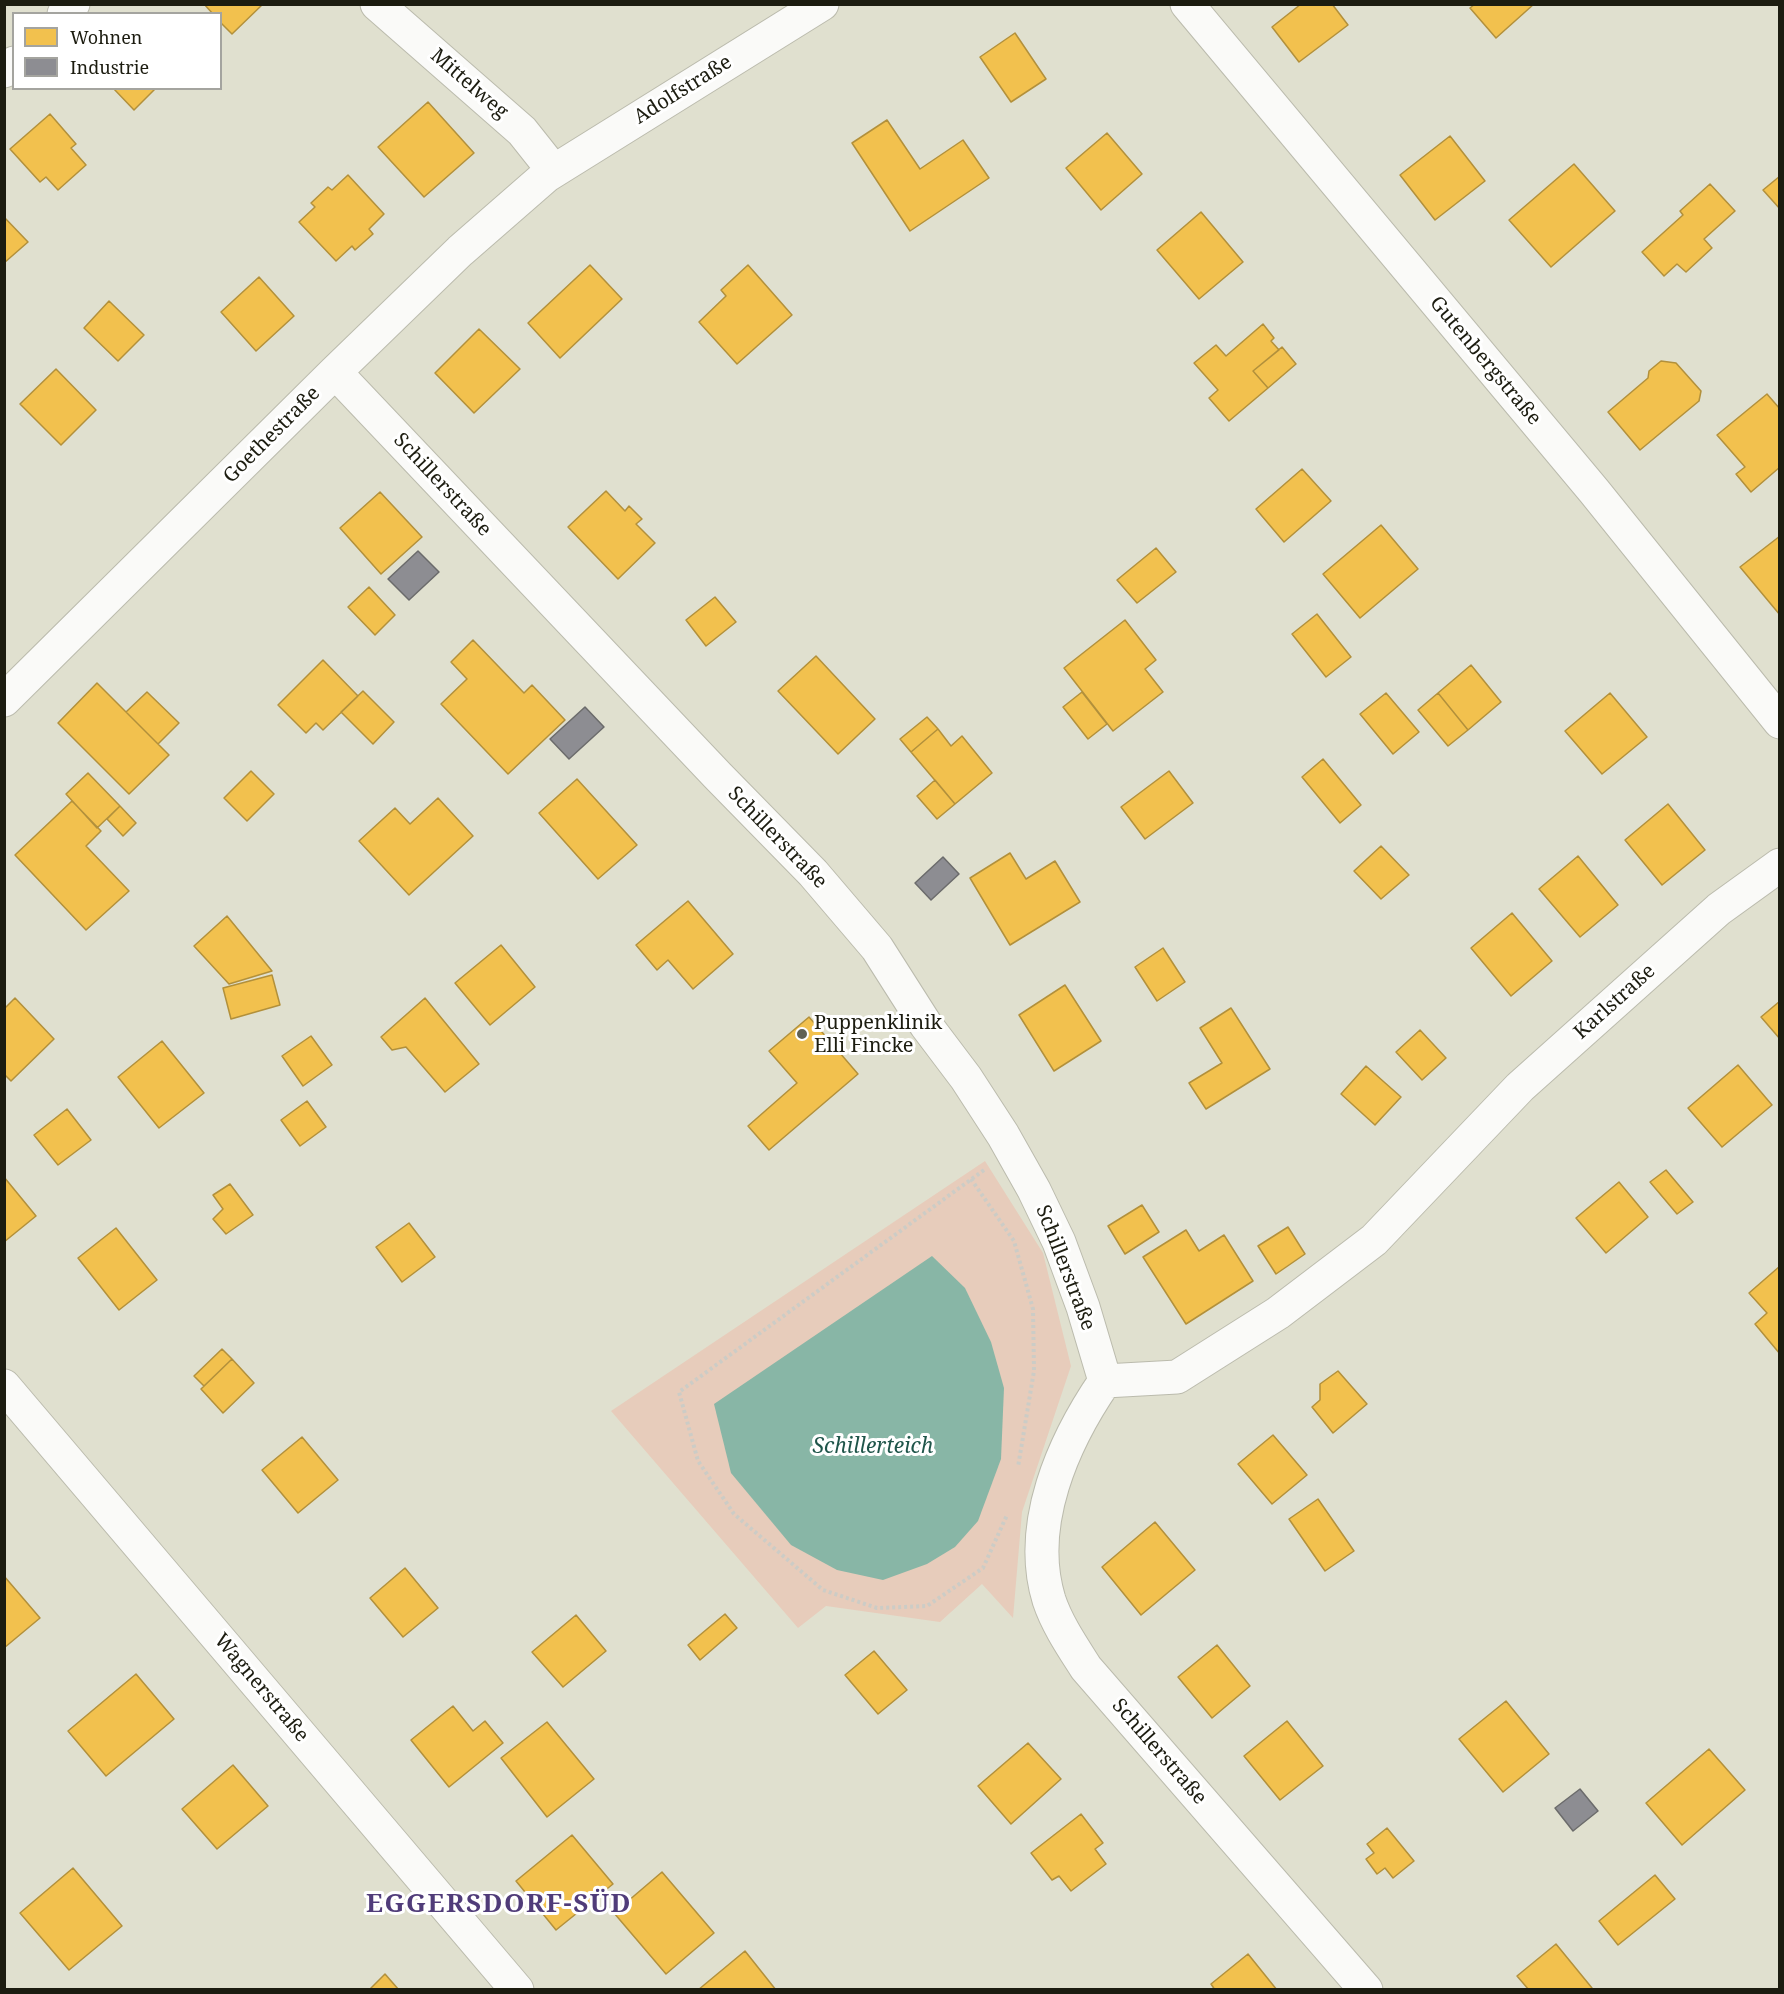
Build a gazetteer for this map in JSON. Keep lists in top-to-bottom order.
{
  "streets": {
    "street": [
      "Mittelweg",
      "Adolfstraße",
      "Gutenbergstraße",
      "Goethestraße",
      "Schillerstraße",
      "Karlstraße",
      "Wagnerstraße"
    ]
  },
  "crossings": [
    ["Mittelweg", "Adolfstraße"],
    ["Mittelweg", "Goethestraße"],
    ["Adolfstraße", "Goethestraße"],
    ["Goethestraße", "Schillerstraße"],
    ["Schillerstraße", "Karlstraße"]
  ],
  "districts": ["EGGERSDORF-SÜD"],
  "water": ["Schillerteich"],
  "places": ["Puppenklinik Elli Fincke"],
  "legend": ["Wohnen", "Industrie"]
}
